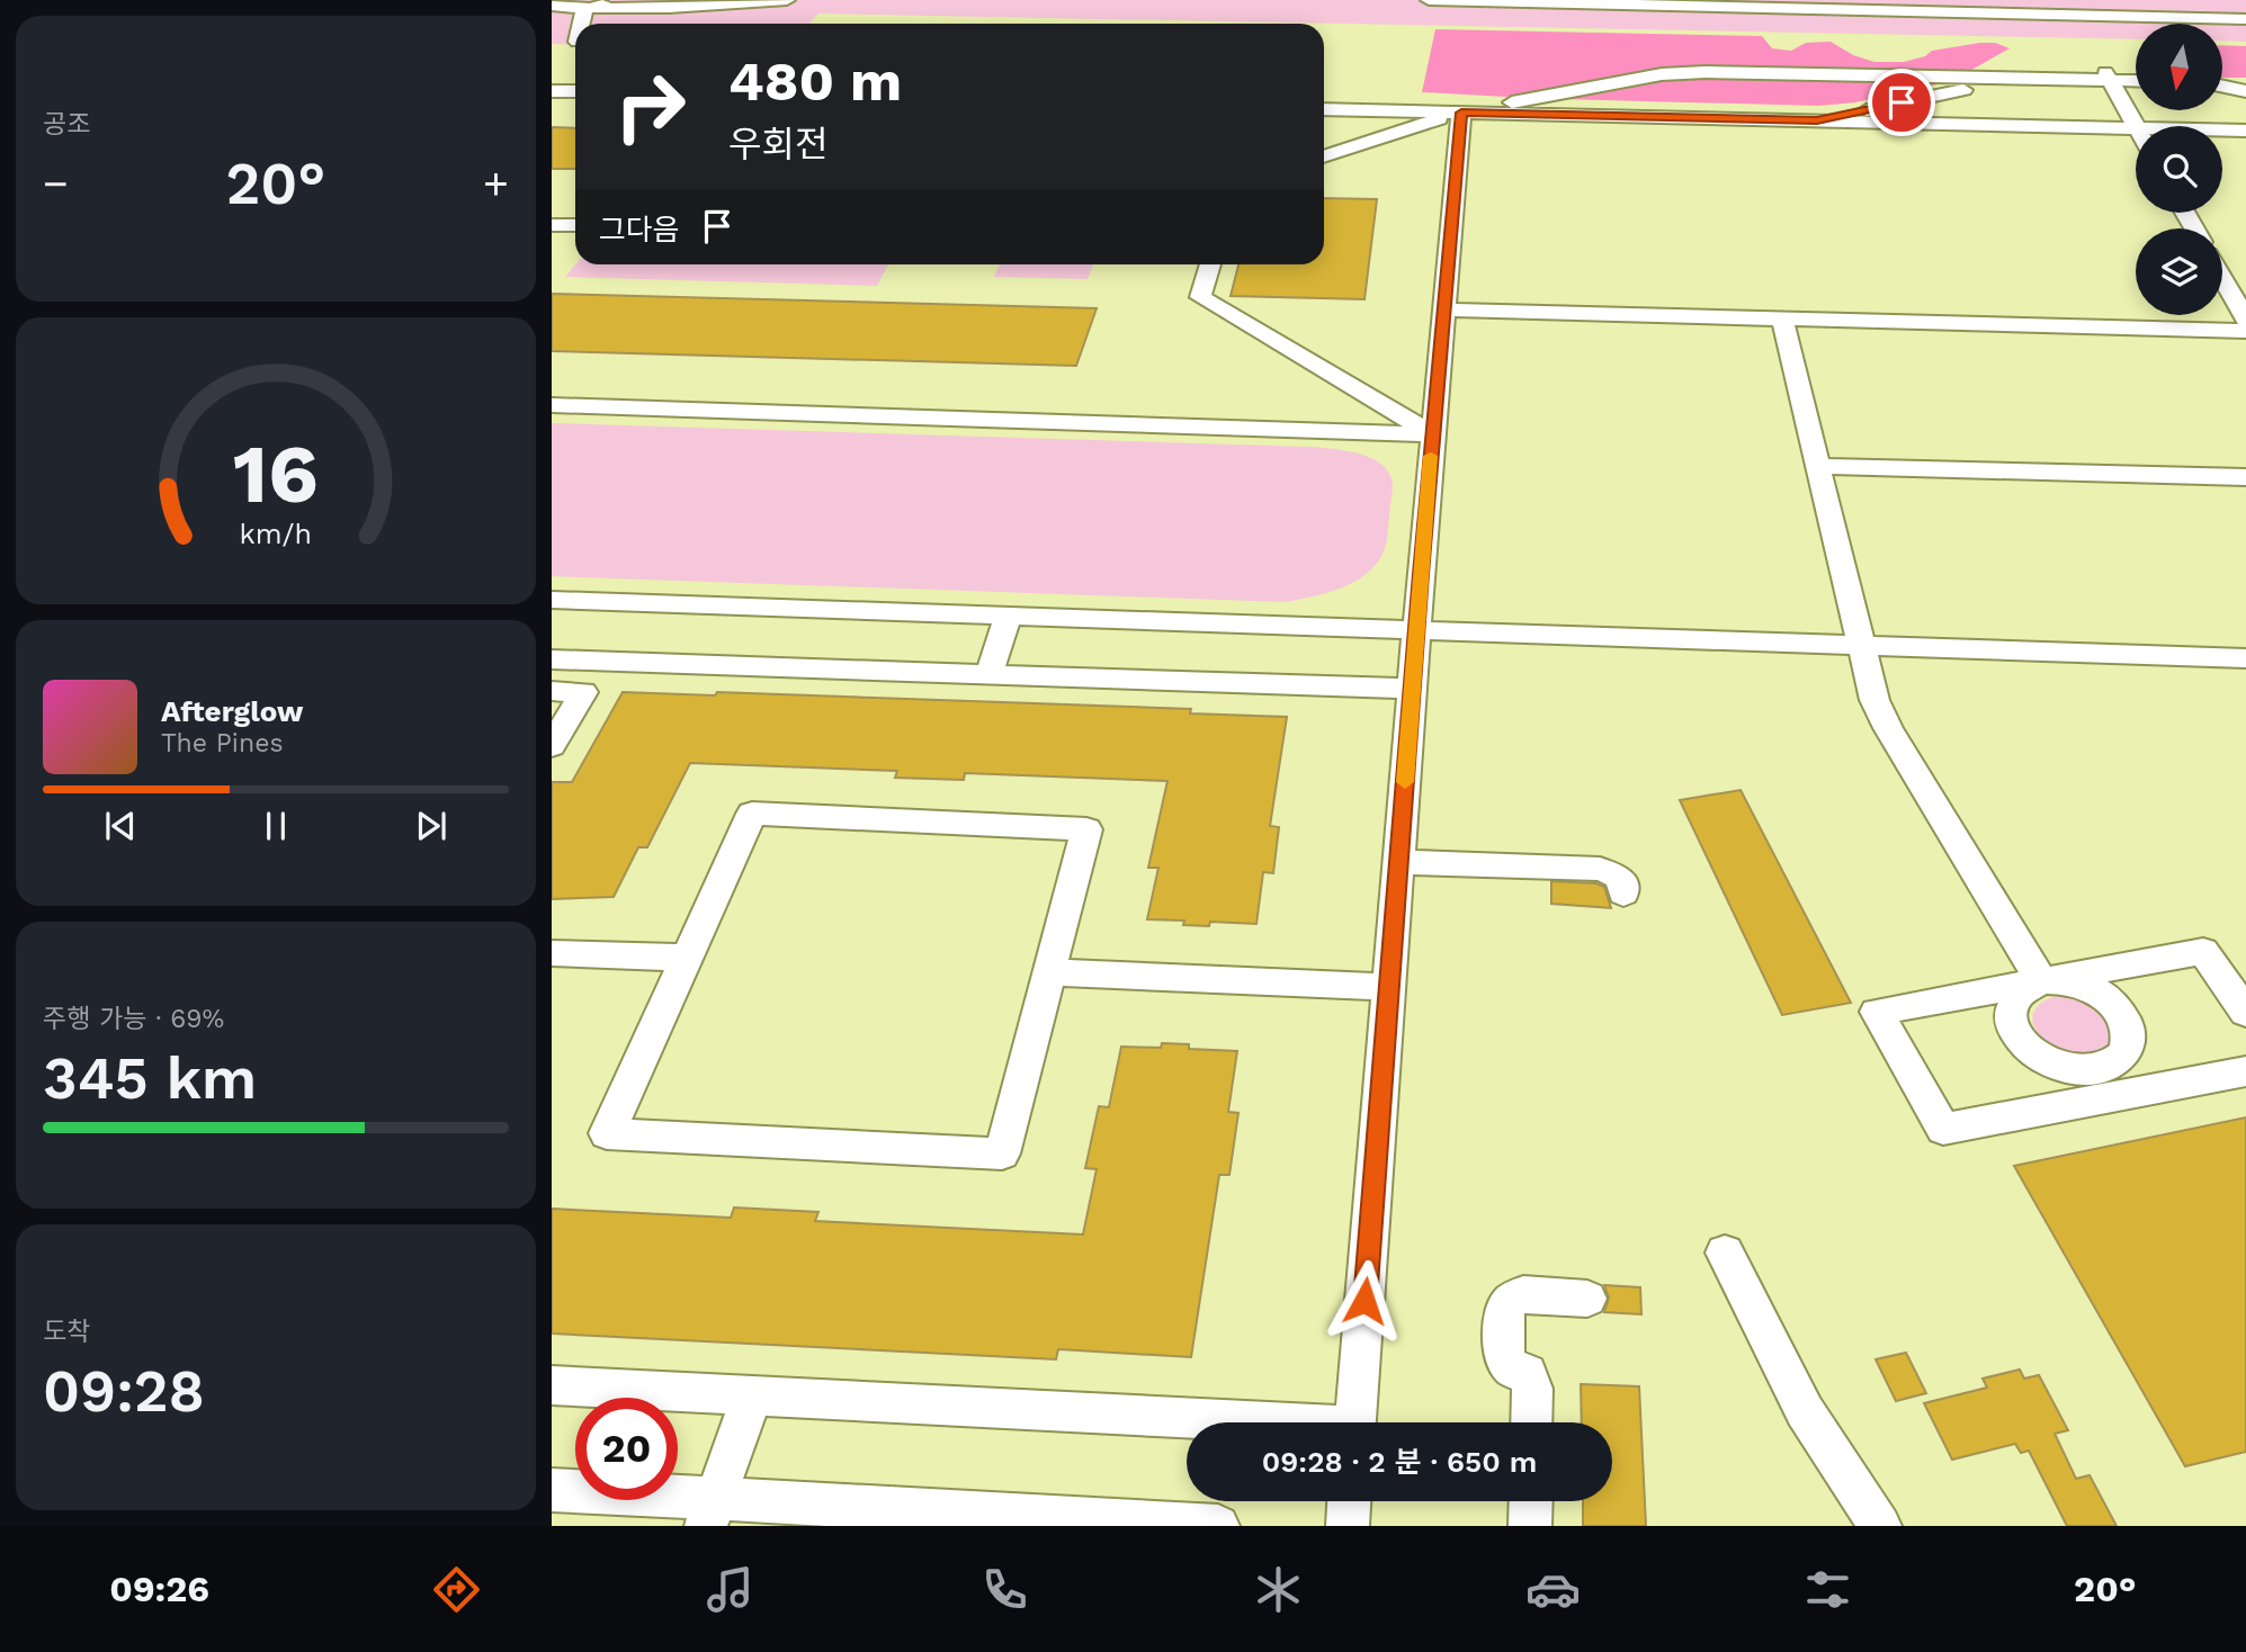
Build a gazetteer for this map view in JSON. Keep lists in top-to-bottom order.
{
  "north": "bottom",
  "page": {
    "tile": [
      "공조",
      ["주행 가능 · 69%", "345 km"],
      ["도착", "09:28"]
    ],
    "turn": ["480 m", "우회전"],
    "heat": ["−", "20°", "+"],
    "then": "그다음",
    "song": ["Afterglow", "The Pines"],
    "limit": "20",
    "trip": "09:28 · 2 분 · 650 m",
    "tabs": ["09:26", "20°"],
    "gauge": ["16", "km/h"]
  }
}
